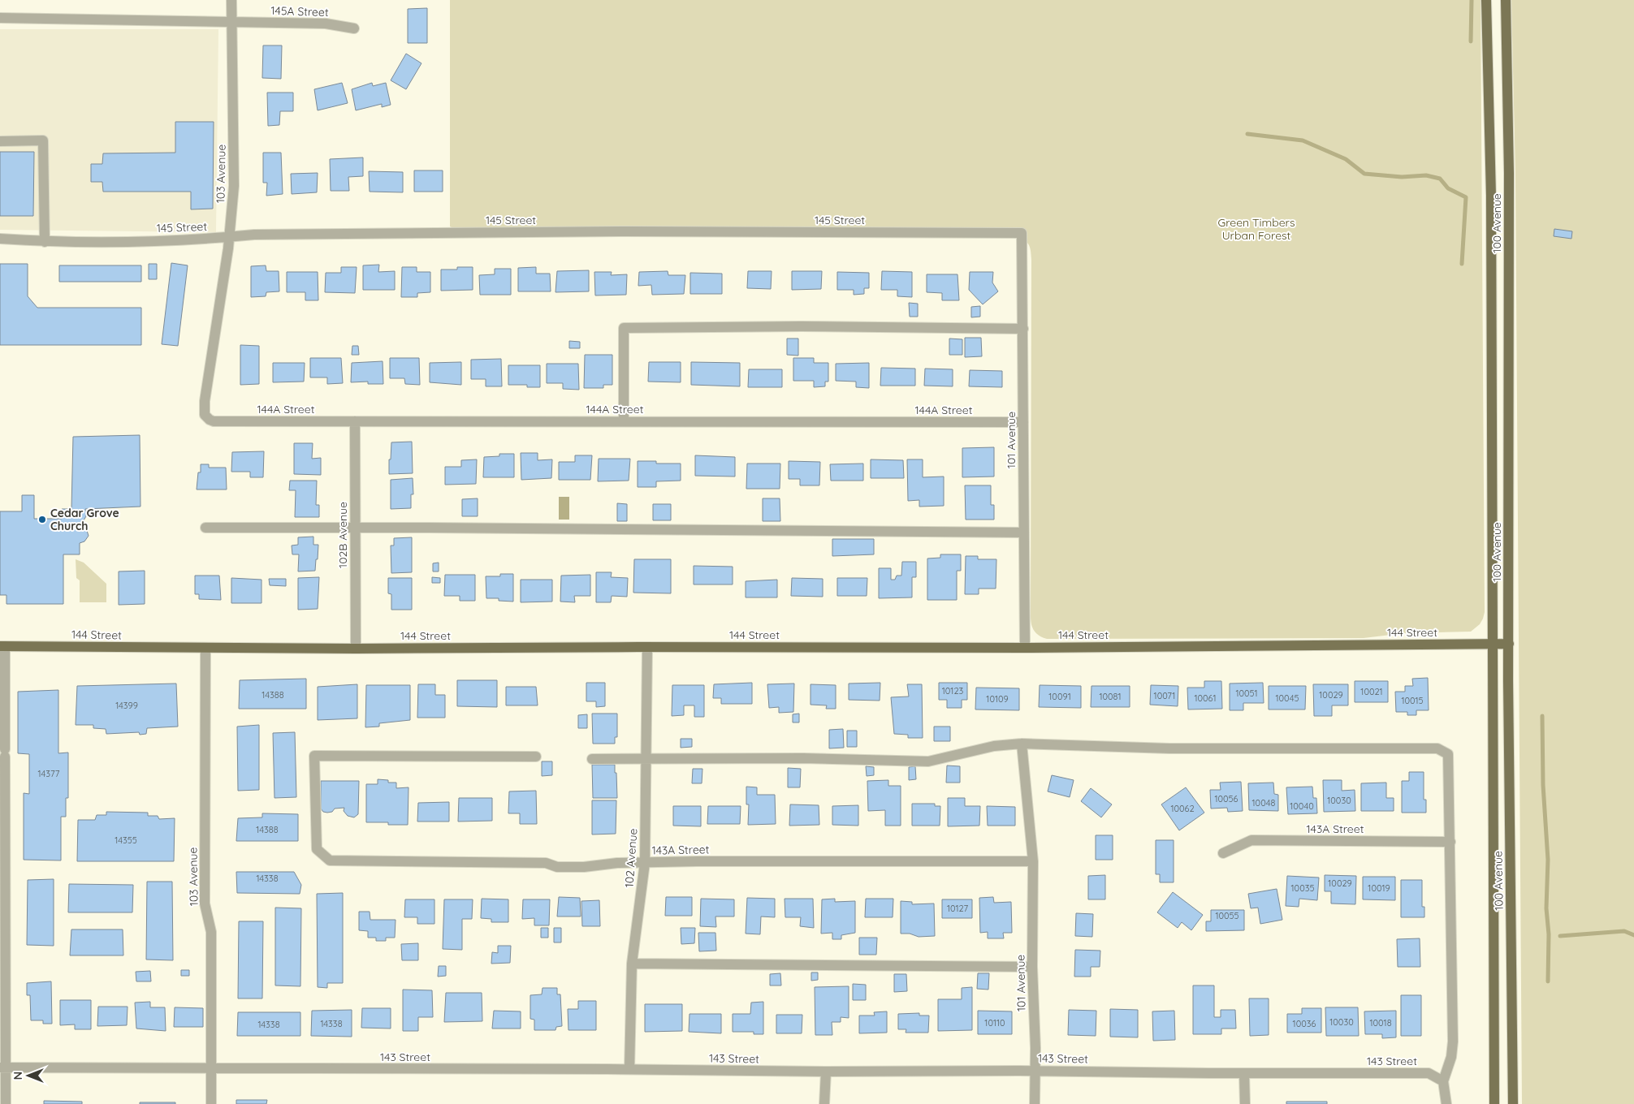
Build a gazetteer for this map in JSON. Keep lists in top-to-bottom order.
{
  "streets": {
    "main road": ["100 Avenue", "144 Street"],
    "street": [
      "145A Street",
      "103 Avenue",
      "145 Street",
      "144A Street",
      "101 Avenue",
      "102B Avenue",
      "143A Street",
      "102 Avenue",
      "143 Street"
    ]
  },
  "crossings": [
    ["145A Street", "103 Avenue"],
    ["103 Avenue", "145 Street"],
    ["103 Avenue", "144A Street"],
    ["103 Avenue", "144 Street"],
    ["103 Avenue", "143 Street"],
    ["145 Street", "101 Avenue"],
    ["100 Avenue", "144 Street"],
    ["144A Street", "101 Avenue"],
    ["144A Street", "102B Avenue"],
    ["101 Avenue", "144 Street"],
    ["101 Avenue", "143A Street"],
    ["101 Avenue", "143 Street"],
    ["102B Avenue", "144 Street"],
    ["144 Street", "102 Avenue"],
    ["143A Street", "102 Avenue"],
    ["102 Avenue", "143 Street"]
  ],
  "parks": ["Green Timbers Urban Forest"],
  "places": ["Cedar Grove Church"],
  "house_numbers": [
    "10123",
    "10021",
    "10051",
    "14388",
    "10029",
    "10071",
    "10091",
    "10081",
    "10061",
    "10045",
    "10109",
    "10015",
    "14399",
    "14377",
    "10056",
    "10030",
    "10048",
    "10040",
    "10062",
    "14388",
    "14355",
    "14338",
    "10029",
    "10035",
    "10019",
    "10127",
    "10055",
    "10030",
    "10110",
    "10018",
    "14338",
    "10036",
    "14338"
  ],
  "north": "left"
}
